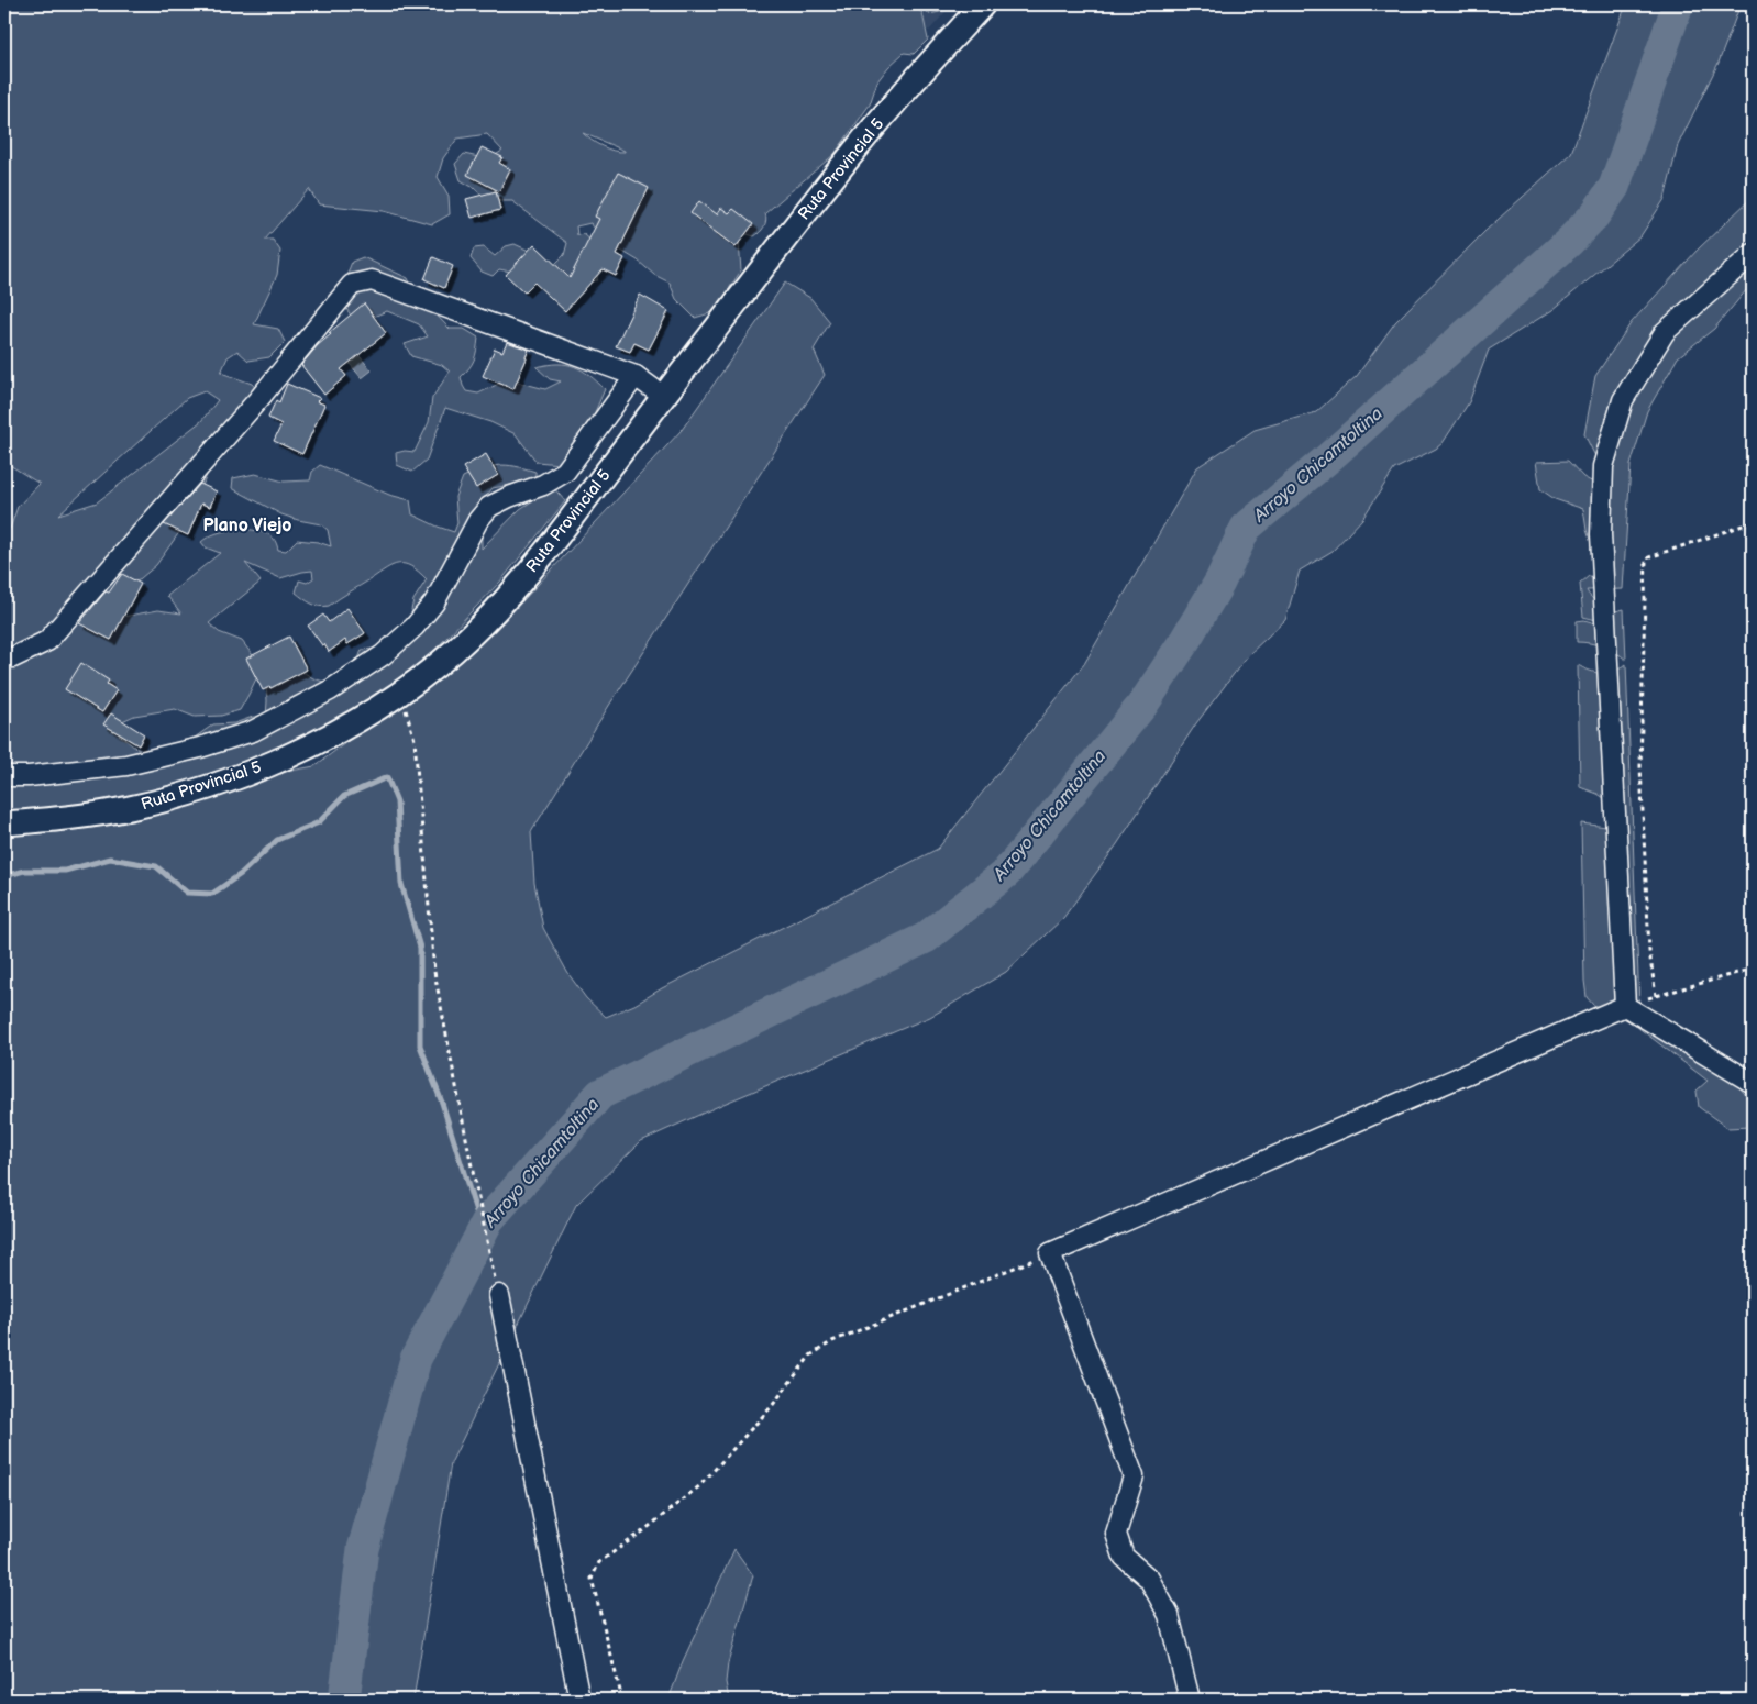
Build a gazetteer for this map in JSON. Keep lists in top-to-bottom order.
{
  "streets": {
    "main road": ["Ruta Provincial 5"]
  },
  "districts": ["Plano Viejo"],
  "water": ["Arroyo Chicamtoltina"]
}
